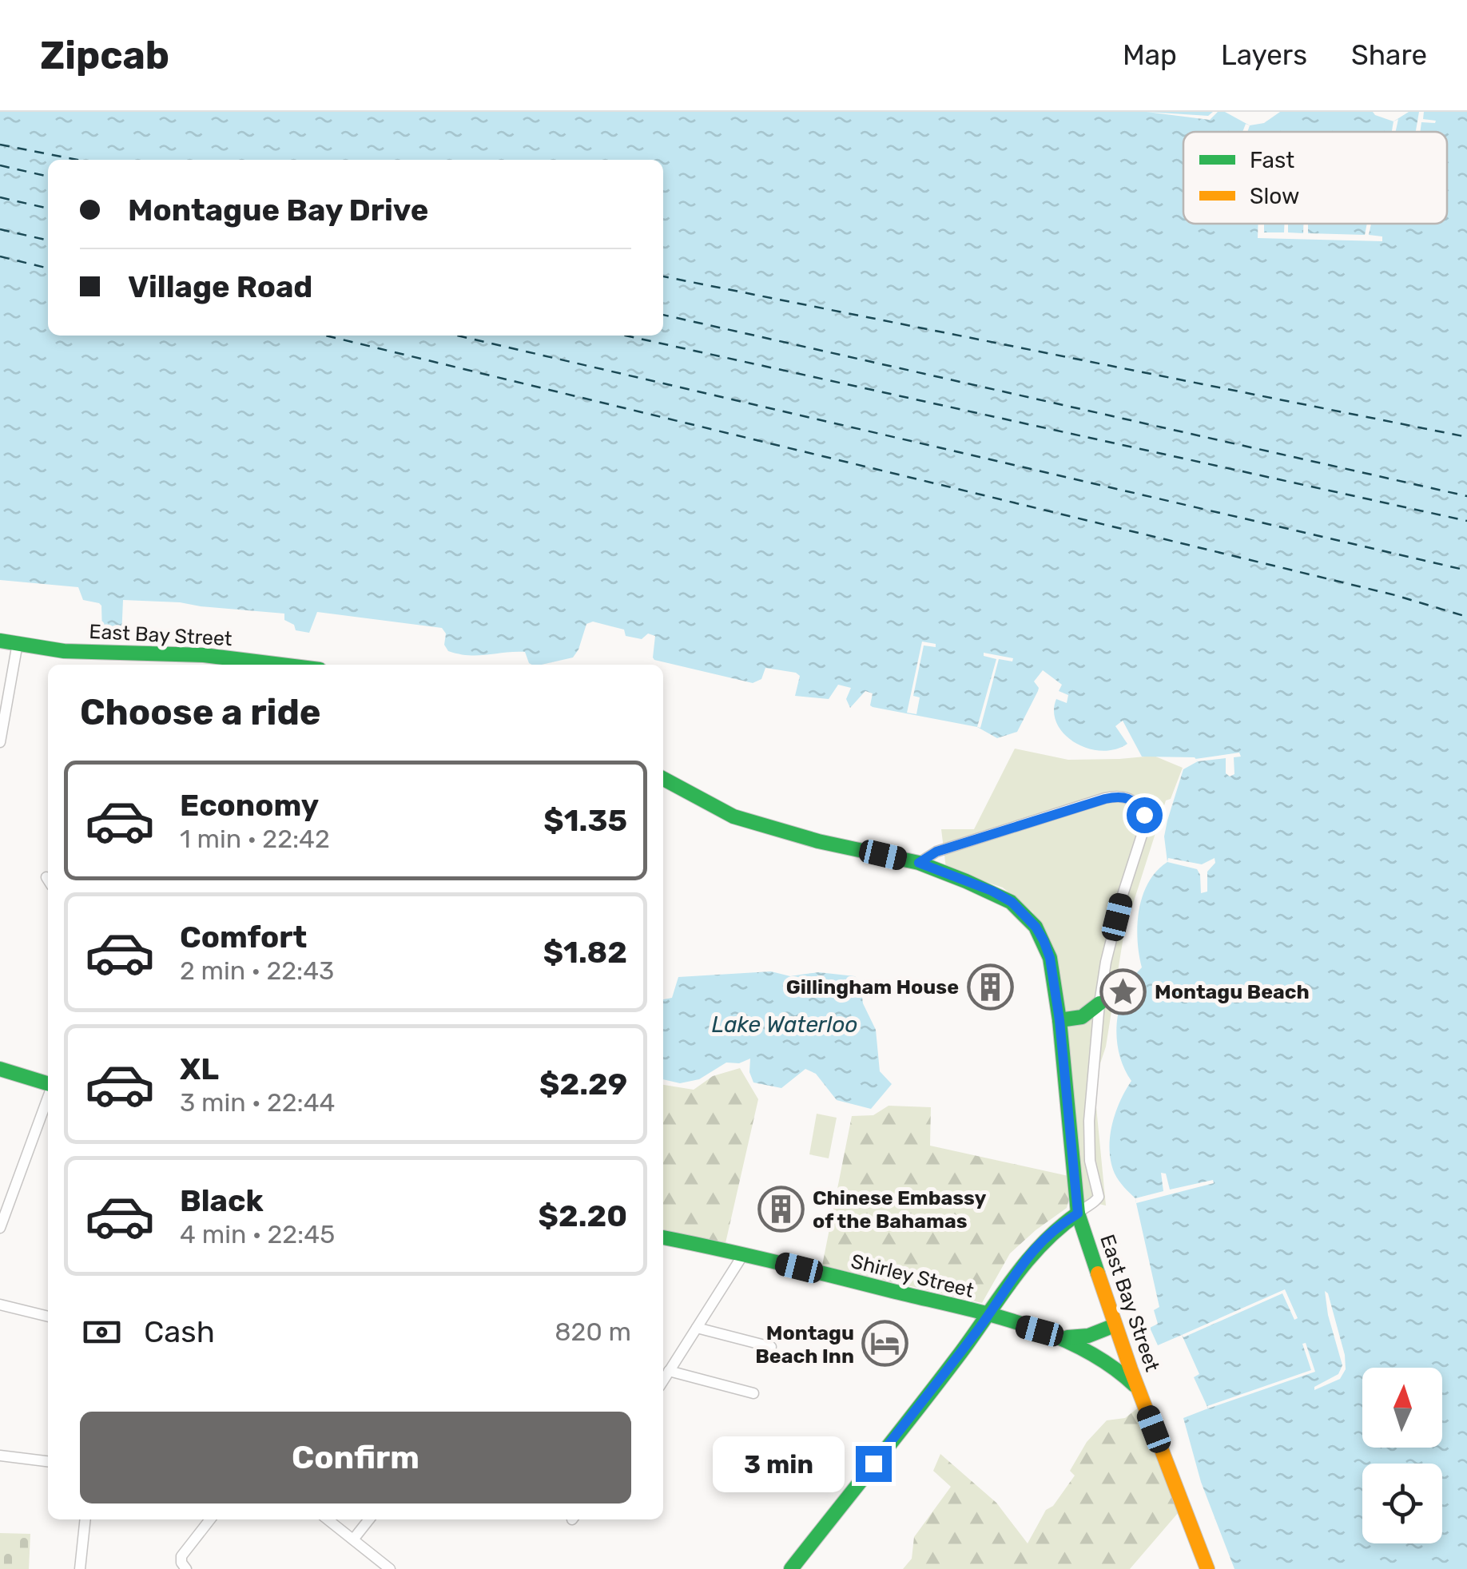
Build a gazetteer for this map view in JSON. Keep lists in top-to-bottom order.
{
  "streets": {
    "main road": ["East Bay Street", "Shirley Street"]
  },
  "crossings": [
    ["East Bay Street", "Shirley Street"]
  ],
  "water": ["Lake Waterloo"],
  "places": {
    "building": ["Gillingham House", "Chinese Embassy of the Bahamas"],
    "place": ["Montagu Beach"],
    "hotel": ["Montagu Beach Inn"]
  },
  "legend": ["Fast", "Slow"],
  "north": "top",
  "page": {
    "header": "Zipcab",
    "nav": ["Map", "Layers", "Share"],
    "banner": ["Montague Bay Drive", "Village Road"],
    "heading": "Choose a ride",
    "list": [
      {
        "name": "Economy",
        "note": "1 min · 22:42",
        "value": "$1.35"
      },
      {
        "name": "Comfort",
        "note": "2 min · 22:43",
        "value": "$1.82"
      },
      {
        "name": "XL",
        "note": "3 min · 22:44",
        "value": "$2.29"
      },
      {
        "name": "Black",
        "note": "4 min · 22:45",
        "value": "$2.20"
      }
    ],
    "pay": ["Cash", "820 m"],
    "buttons": "Confirm",
    "bubble": "3 min"
  }
}
